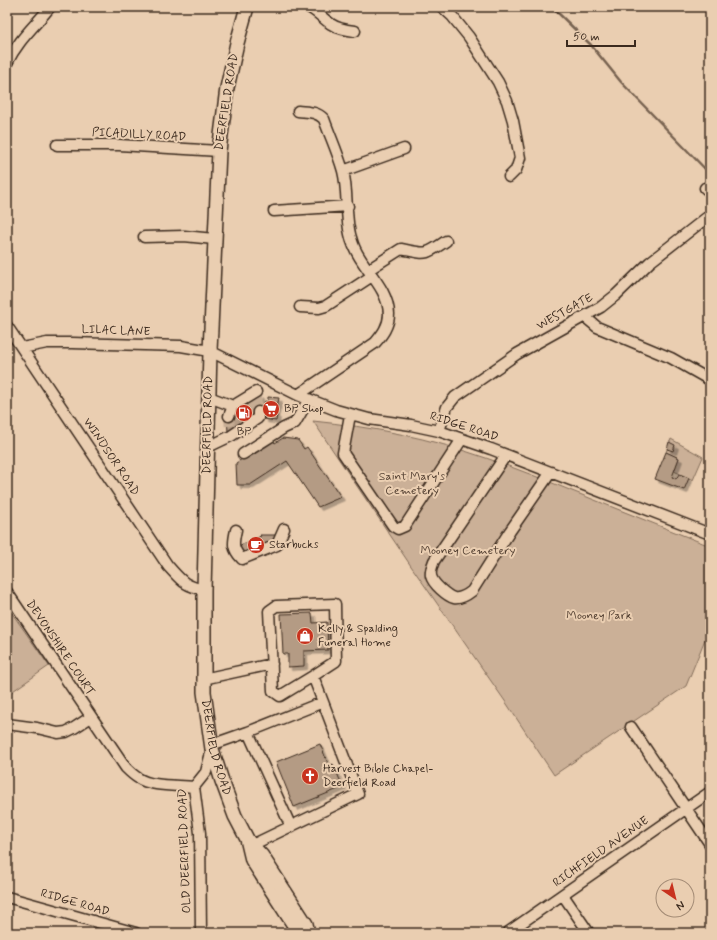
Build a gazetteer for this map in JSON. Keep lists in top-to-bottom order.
{
  "streets": {
    "main road": ["DEERFIELD ROAD"],
    "street": [
      "PICADILLY ROAD",
      "WESTGATE",
      "LILAC LANE",
      "RIDGE ROAD",
      "WINDSOR ROAD",
      "DEVONSHIRE COURT",
      "OLD DEERFIELD ROAD",
      "RICHFIELD AVENUE"
    ]
  },
  "crossings": [
    ["DEERFIELD ROAD", "PICADILLY ROAD"],
    ["DEERFIELD ROAD", "LILAC LANE"],
    ["DEERFIELD ROAD", "RIDGE ROAD"],
    ["DEERFIELD ROAD", "WINDSOR ROAD"],
    ["DEERFIELD ROAD", "OLD DEERFIELD ROAD"],
    ["WESTGATE", "RIDGE ROAD"],
    ["LILAC LANE", "RIDGE ROAD"],
    ["LILAC LANE", "WINDSOR ROAD"],
    ["DEVONSHIRE COURT", "OLD DEERFIELD ROAD"]
  ],
  "parks": ["Saint Mary's Cemetery", "Mooney Cemetery", "Mooney Park"],
  "places": {
    "supermarket": ["BP Shop"],
    "fuel station": ["BP"],
    "cafe": ["Starbucks"],
    "shop": ["Kelly & Spalding Funeral Home"],
    "church": ["Harvest Bible Chapel- Deerfield Road"]
  },
  "scale_bar": "50 m",
  "north": "bottom right"
}
